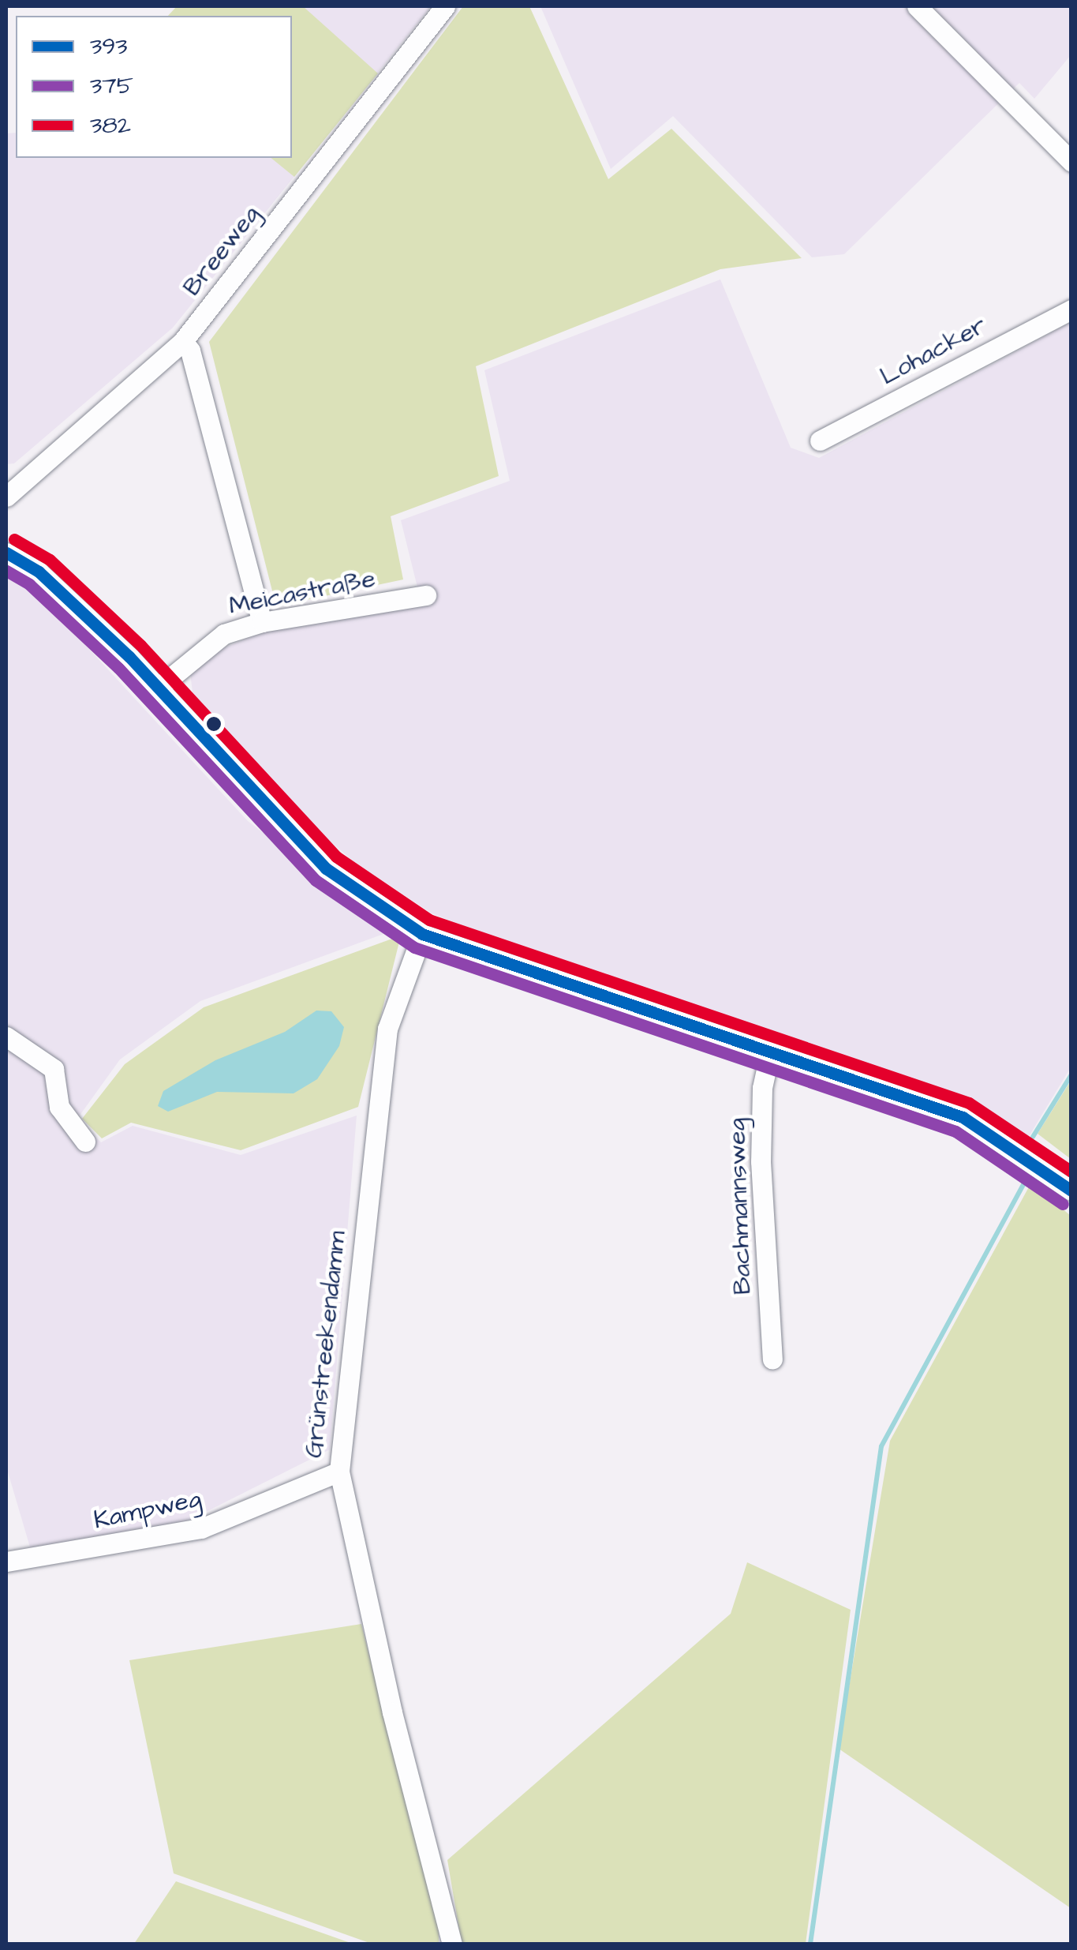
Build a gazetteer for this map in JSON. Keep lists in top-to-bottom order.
{
  "streets": {
    "street": [
      "Breeweg",
      "Lohacker",
      "Meicastraße",
      "Bachmannsweg",
      "Grünstreekendamm",
      "Kampweg"
    ]
  },
  "crossings": [
    ["Grünstreekendamm", "Kampweg"]
  ],
  "lines": ["transit line 382", "transit line 393", "transit line 375"],
  "legend": ["393", "375", "382"]
}
